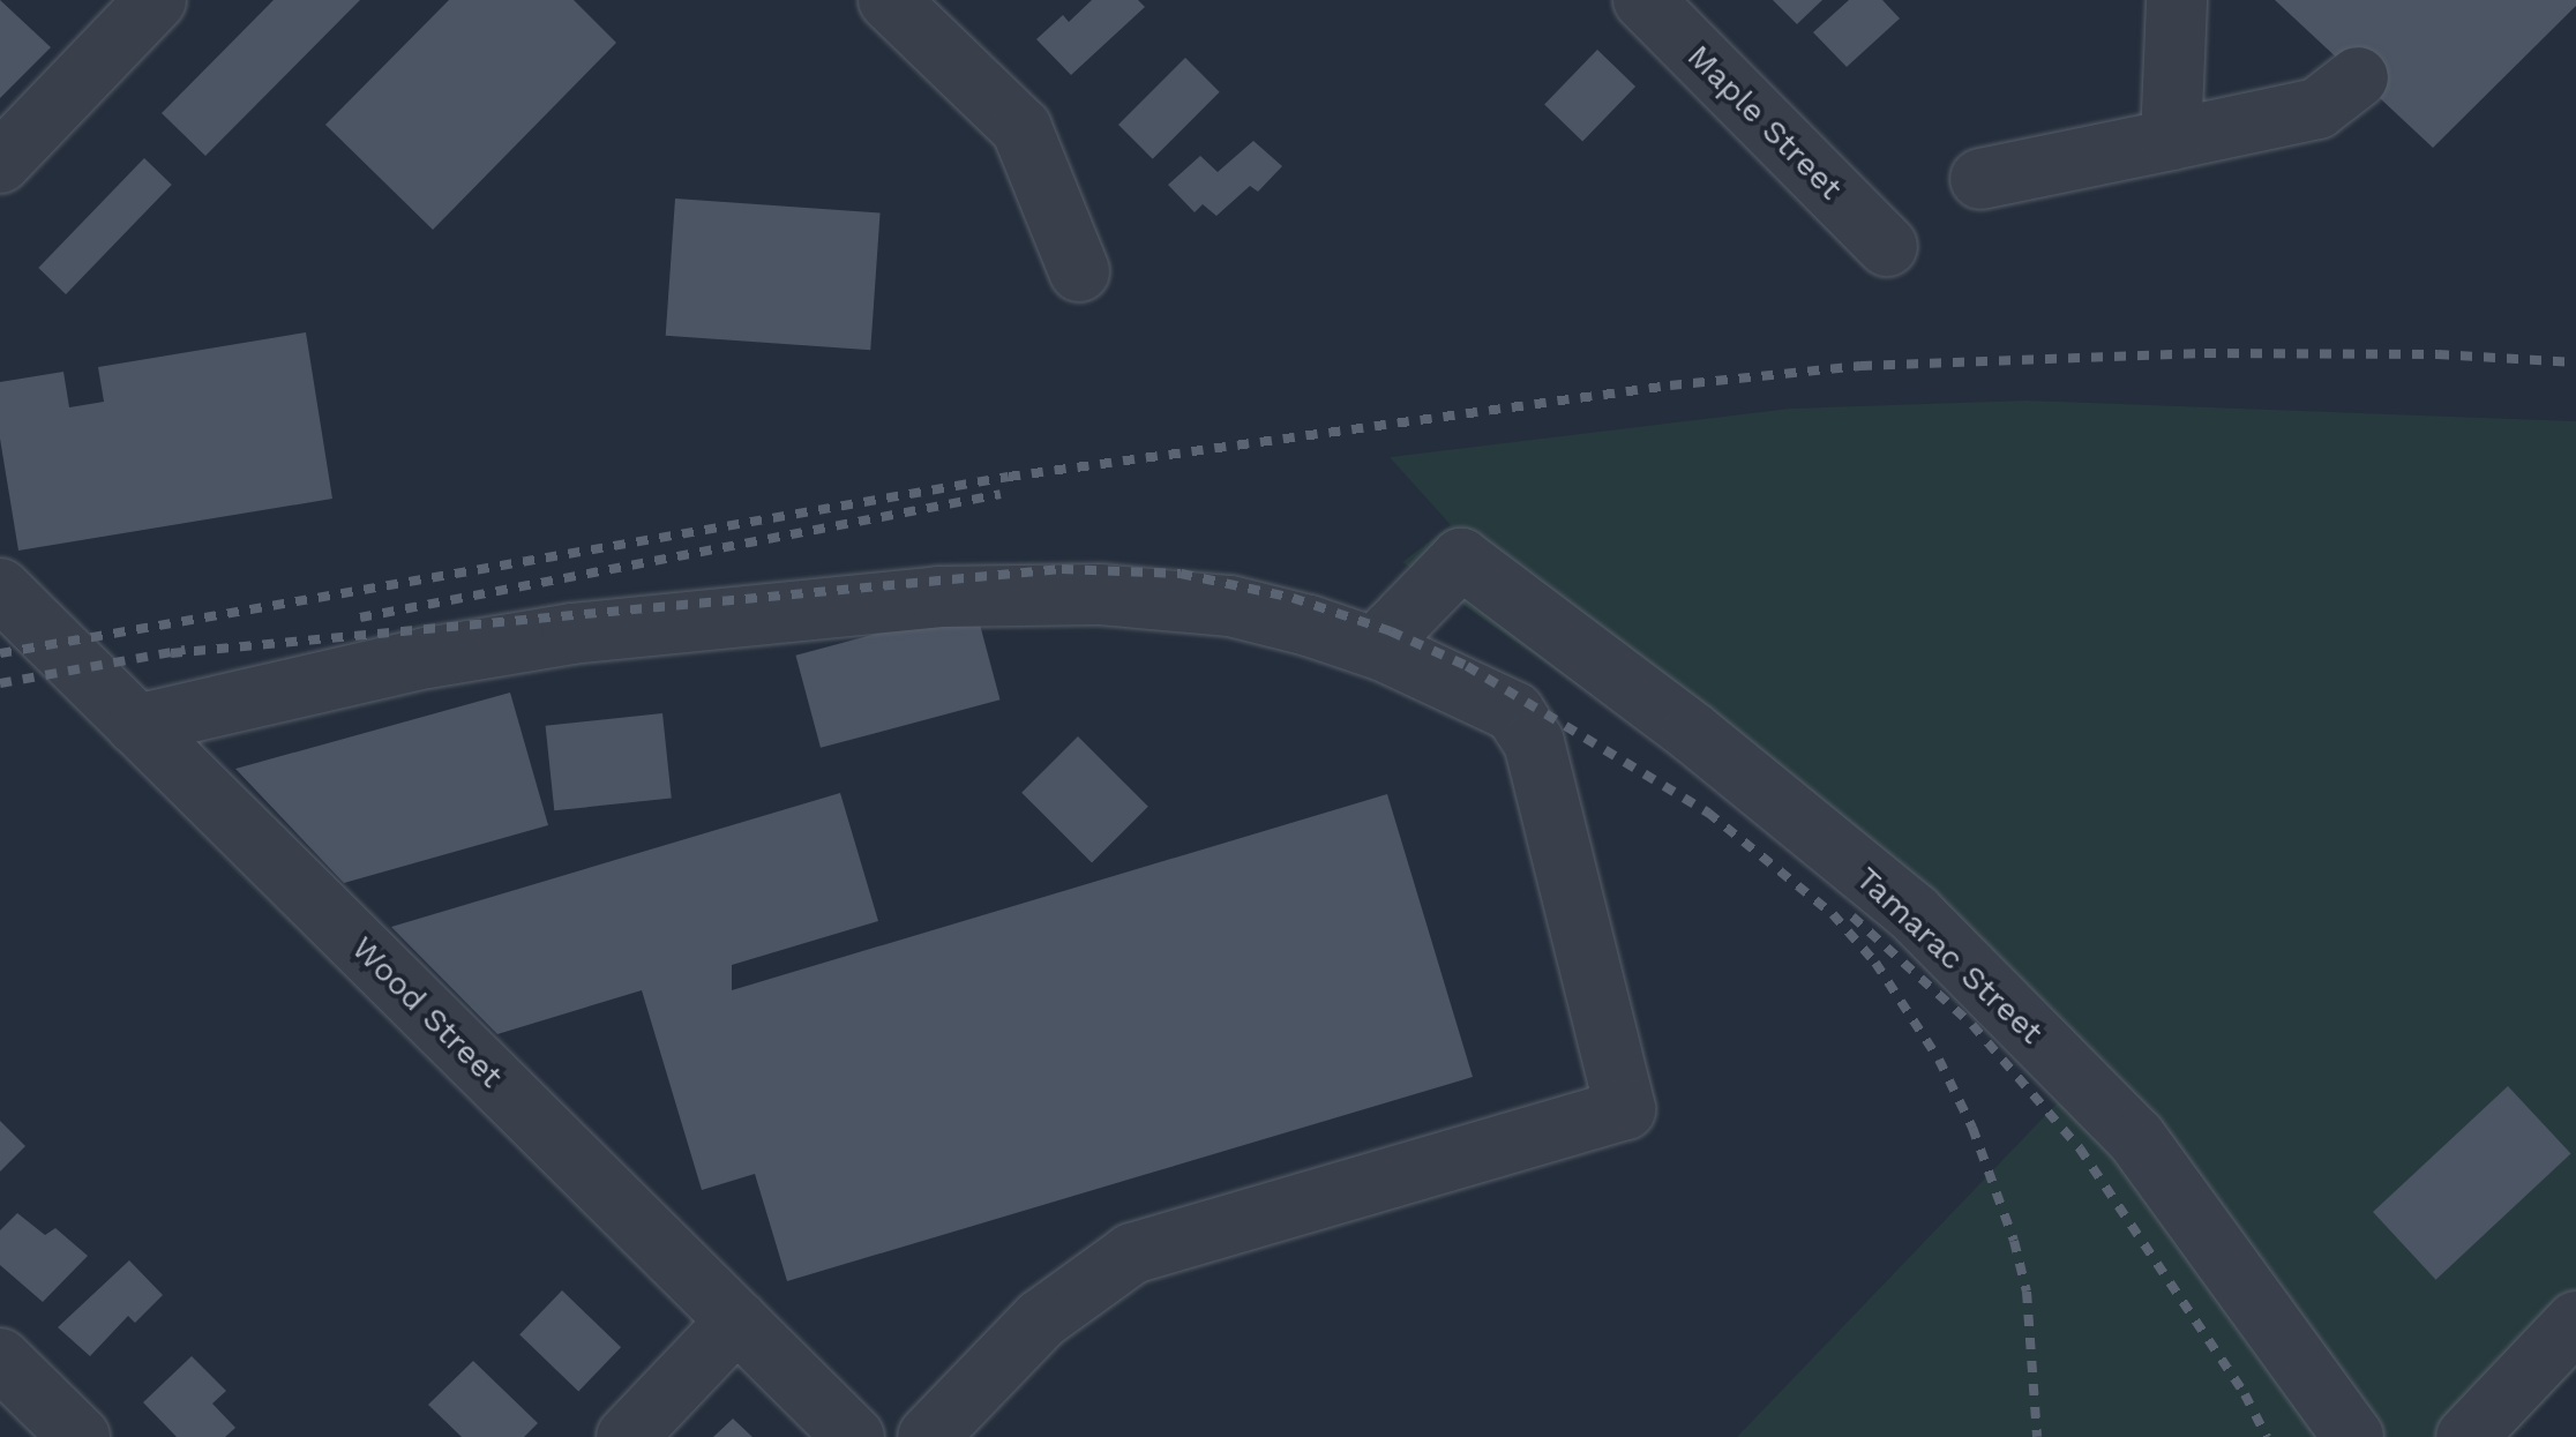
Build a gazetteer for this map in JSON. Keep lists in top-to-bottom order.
{
  "streets": {
    "street": ["Maple Street", "Tamarac Street", "Wood Street"]
  }
}
